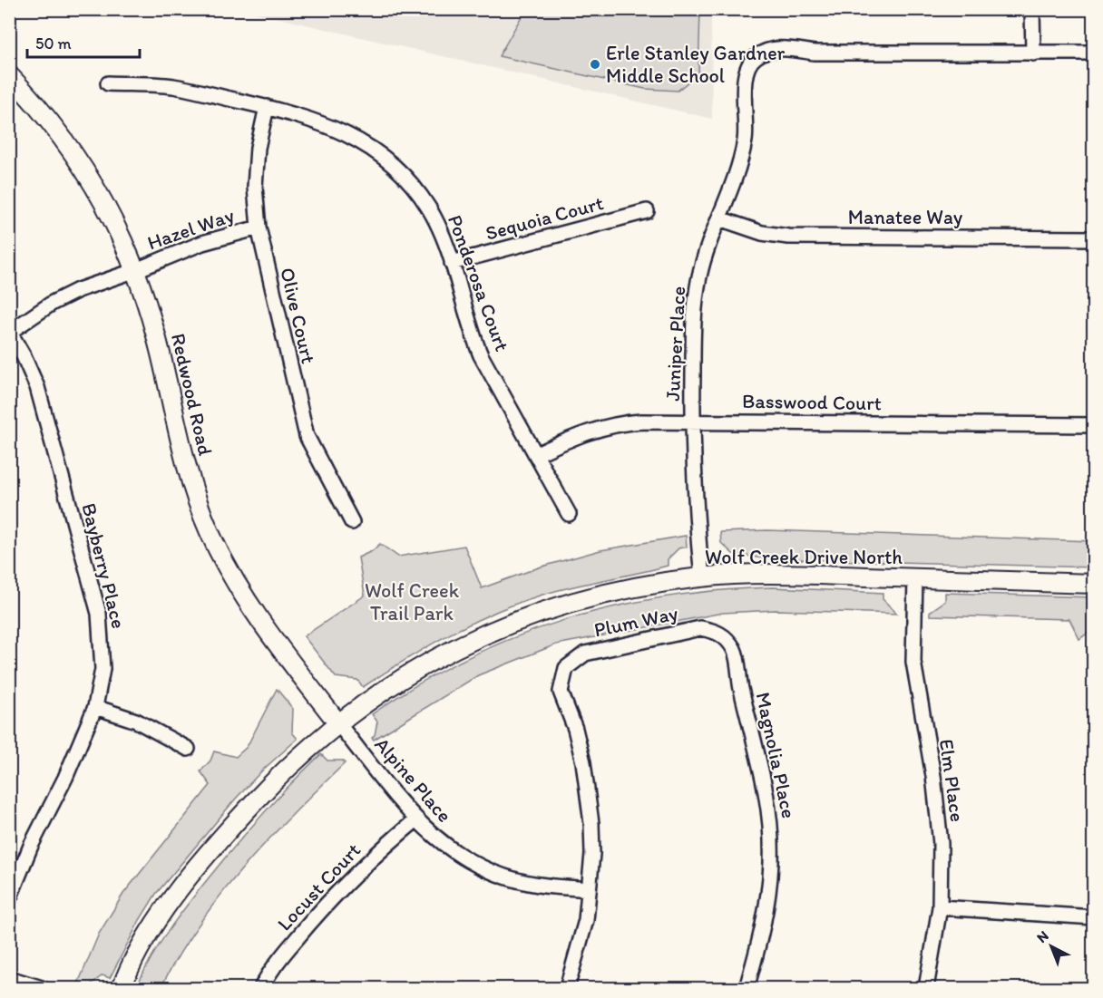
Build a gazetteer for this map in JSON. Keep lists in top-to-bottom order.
{
  "streets": {
    "street": [
      "Manatee Way",
      "Sequoia Court",
      "Hazel Way",
      "Ponderosa Court",
      "Olive Court",
      "Juniper Place",
      "Redwood Road",
      "Basswood Court",
      "Wolf Creek Drive North",
      "Bayberry Place",
      "Plum Way",
      "Magnolia Place",
      "Alpine Place",
      "Elm Place",
      "Locust Court"
    ]
  },
  "crossings": [
    ["Manatee Way", "Juniper Place"],
    ["Sequoia Court", "Ponderosa Court"],
    ["Hazel Way", "Olive Court"],
    ["Hazel Way", "Redwood Road"],
    ["Hazel Way", "Bayberry Place"],
    ["Ponderosa Court", "Olive Court"],
    ["Ponderosa Court", "Basswood Court"],
    ["Juniper Place", "Basswood Court"],
    ["Juniper Place", "Wolf Creek Drive North"],
    ["Redwood Road", "Wolf Creek Drive North"],
    ["Redwood Road", "Alpine Place"],
    ["Wolf Creek Drive North", "Alpine Place"],
    ["Wolf Creek Drive North", "Elm Place"],
    ["Plum Way", "Magnolia Place"],
    ["Plum Way", "Alpine Place"],
    ["Alpine Place", "Locust Court"]
  ],
  "parks": ["Wolf Creek Trail Park"],
  "places": ["Erle Stanley Gardner Middle School"],
  "scale_bar": "50 m",
  "north": "top left"
}
